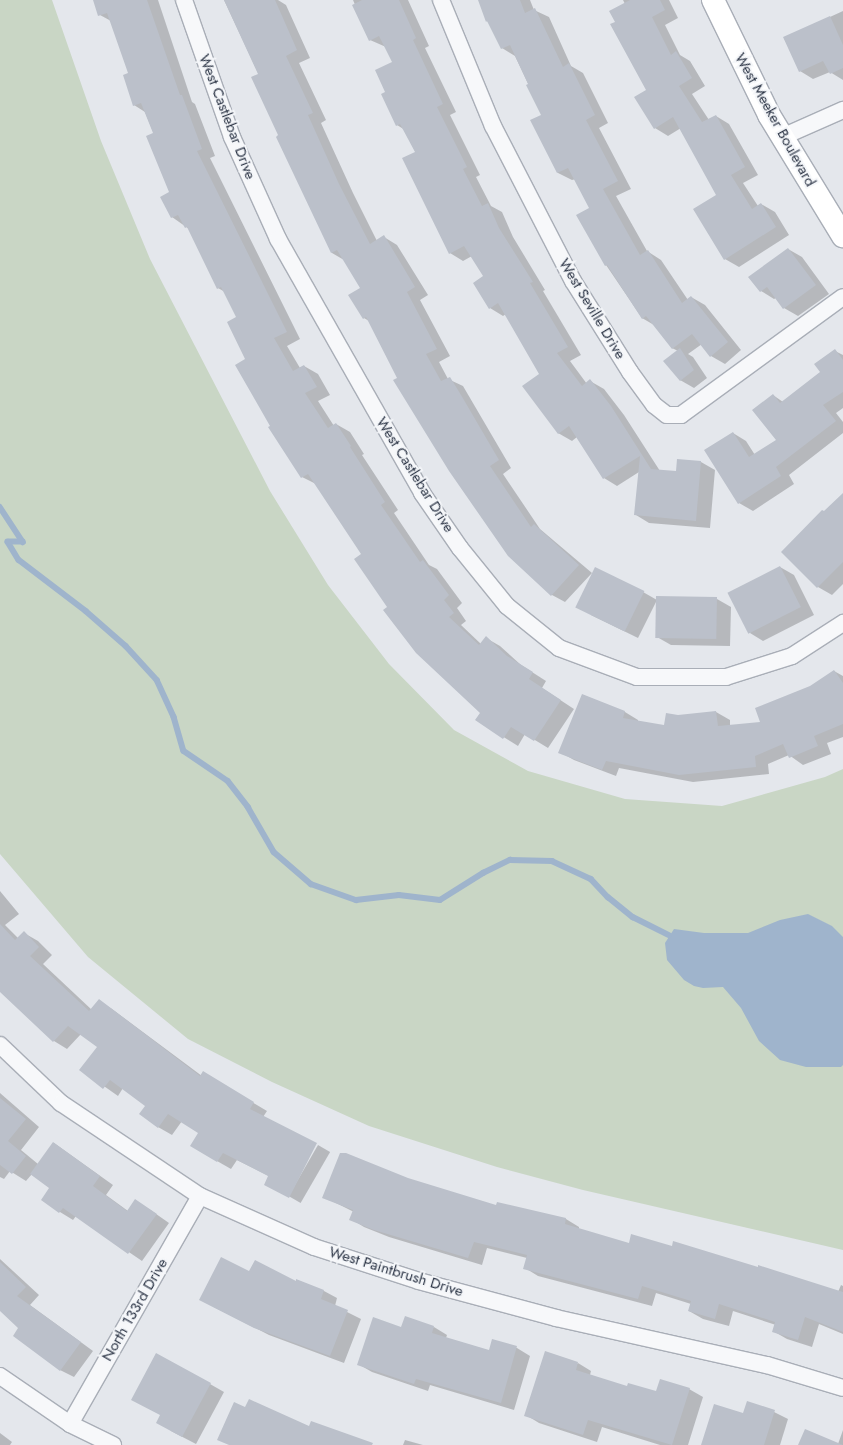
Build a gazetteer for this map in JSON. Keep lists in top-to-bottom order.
{
  "streets": {
    "street": [
      "West Castlebar Drive",
      "West Meeker Boulevard",
      "West Seville Drive",
      "West Paintbrush Drive",
      "North 133rd Drive"
    ]
  },
  "crossings": [
    ["West Paintbrush Drive", "North 133rd Drive"]
  ]
}
